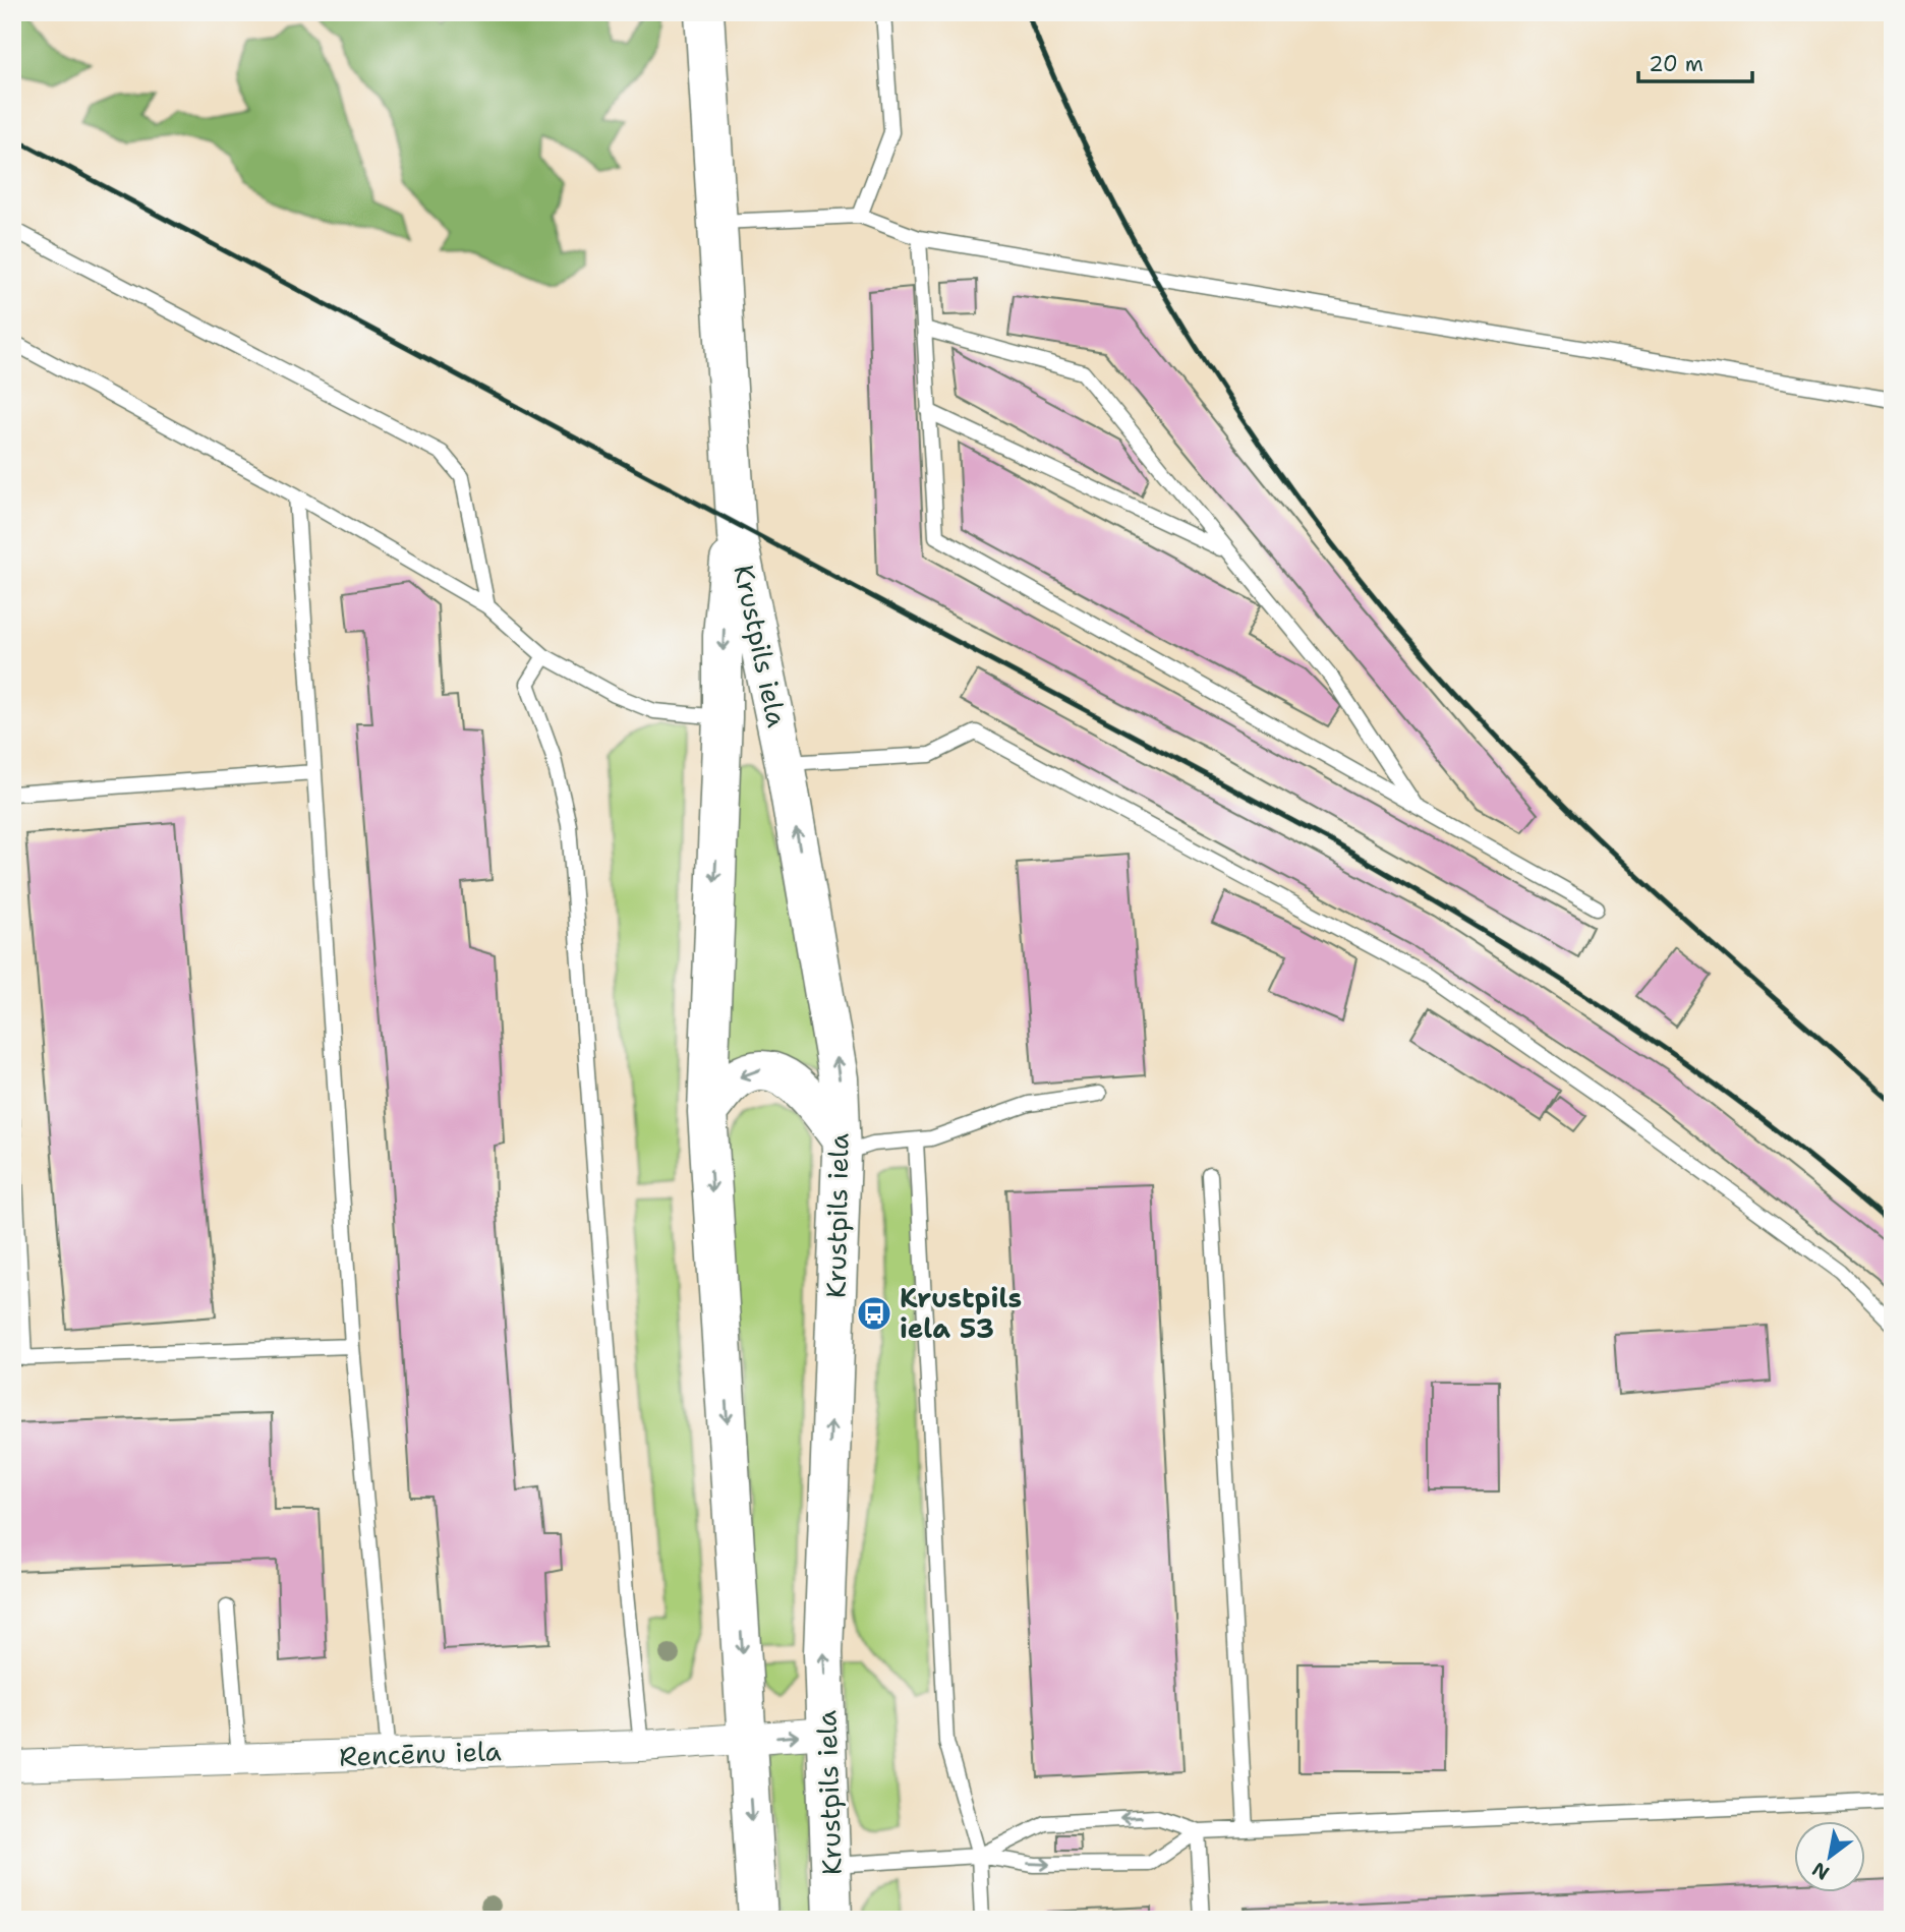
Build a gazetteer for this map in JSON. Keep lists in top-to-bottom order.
{
  "streets": {
    "main road": ["Krustpils iela"],
    "street": ["Rencēnu iela"]
  },
  "crossings": [
    ["Krustpils iela", "Rencēnu iela"]
  ],
  "places": {
    "bus stop": ["Krustpils iela 53"]
  },
  "scale_bar": "20 m",
  "north": "bottom left"
}
